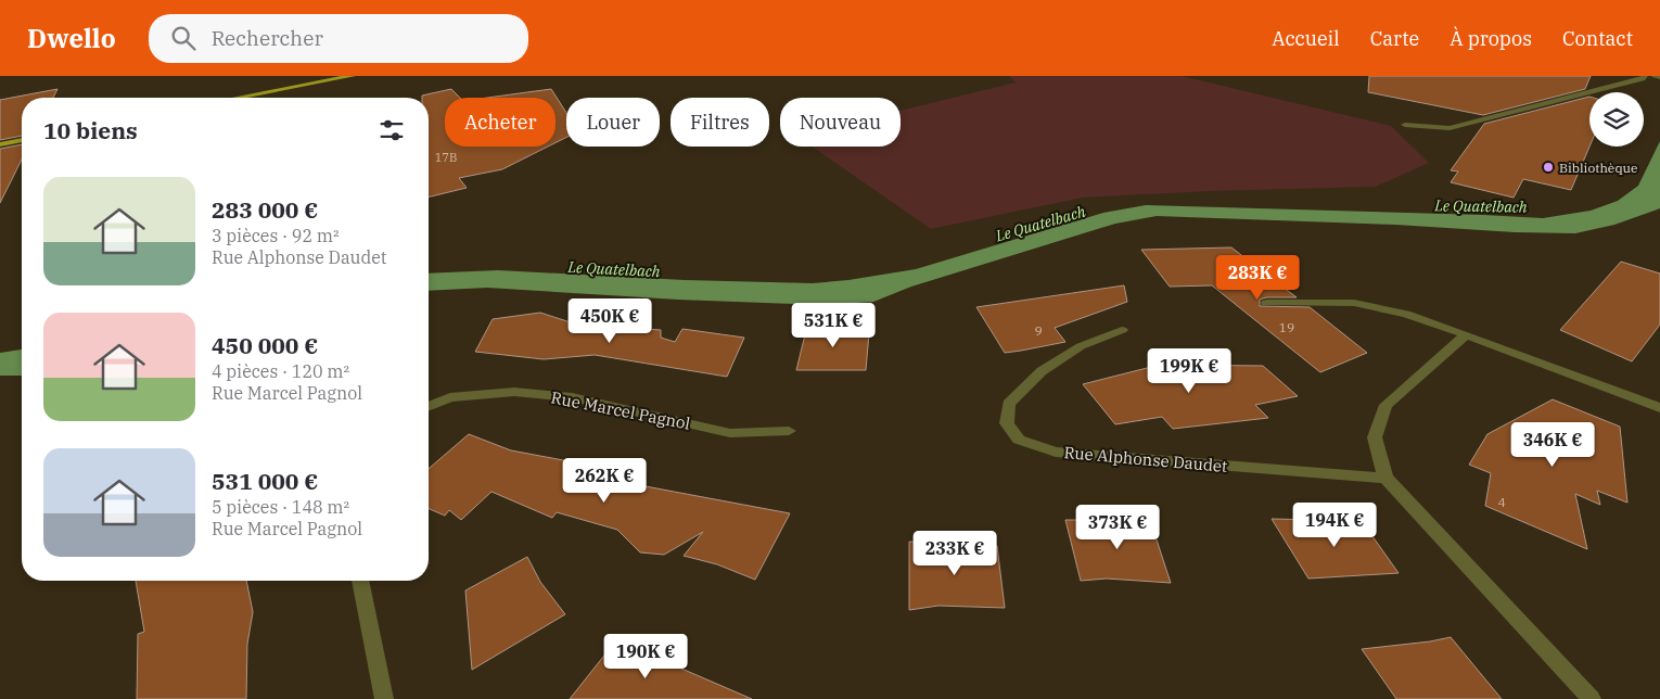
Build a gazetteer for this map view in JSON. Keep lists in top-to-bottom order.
{
  "streets": {
    "street": ["Rue Marcel Pagnol", "Rue Alphonse Daudet"]
  },
  "water": ["Le Quatelbach"],
  "places": ["Bibliothèque"],
  "house_numbers": [
    "17B",
    "19",
    "9",
    "4"
  ],
  "page": {
    "header": "Dwello",
    "search": "Rechercher",
    "nav": [
      "Accueil",
      "Carte",
      "À propos",
      "Contact"
    ],
    "chip": [
      "Acheter",
      "Louer",
      "Filtres",
      "Nouveau"
    ],
    "heading": "10 biens",
    "list": [
      {
        "name": "283 000 €",
        "note": "3 pièces · 92 m² · Rue Alphonse Daudet"
      },
      {
        "name": "450 000 €",
        "note": "4 pièces · 120 m² · Rue Marcel Pagnol"
      },
      {
        "name": "531 000 €",
        "note": "5 pièces · 148 m² · Rue Marcel Pagnol"
      }
    ],
    "price": [
      "283K €",
      "450K €",
      "531K €",
      "199K €",
      "346K €",
      "262K €",
      "194K €",
      "373K €",
      "233K €",
      "190K €"
    ]
  }
}
